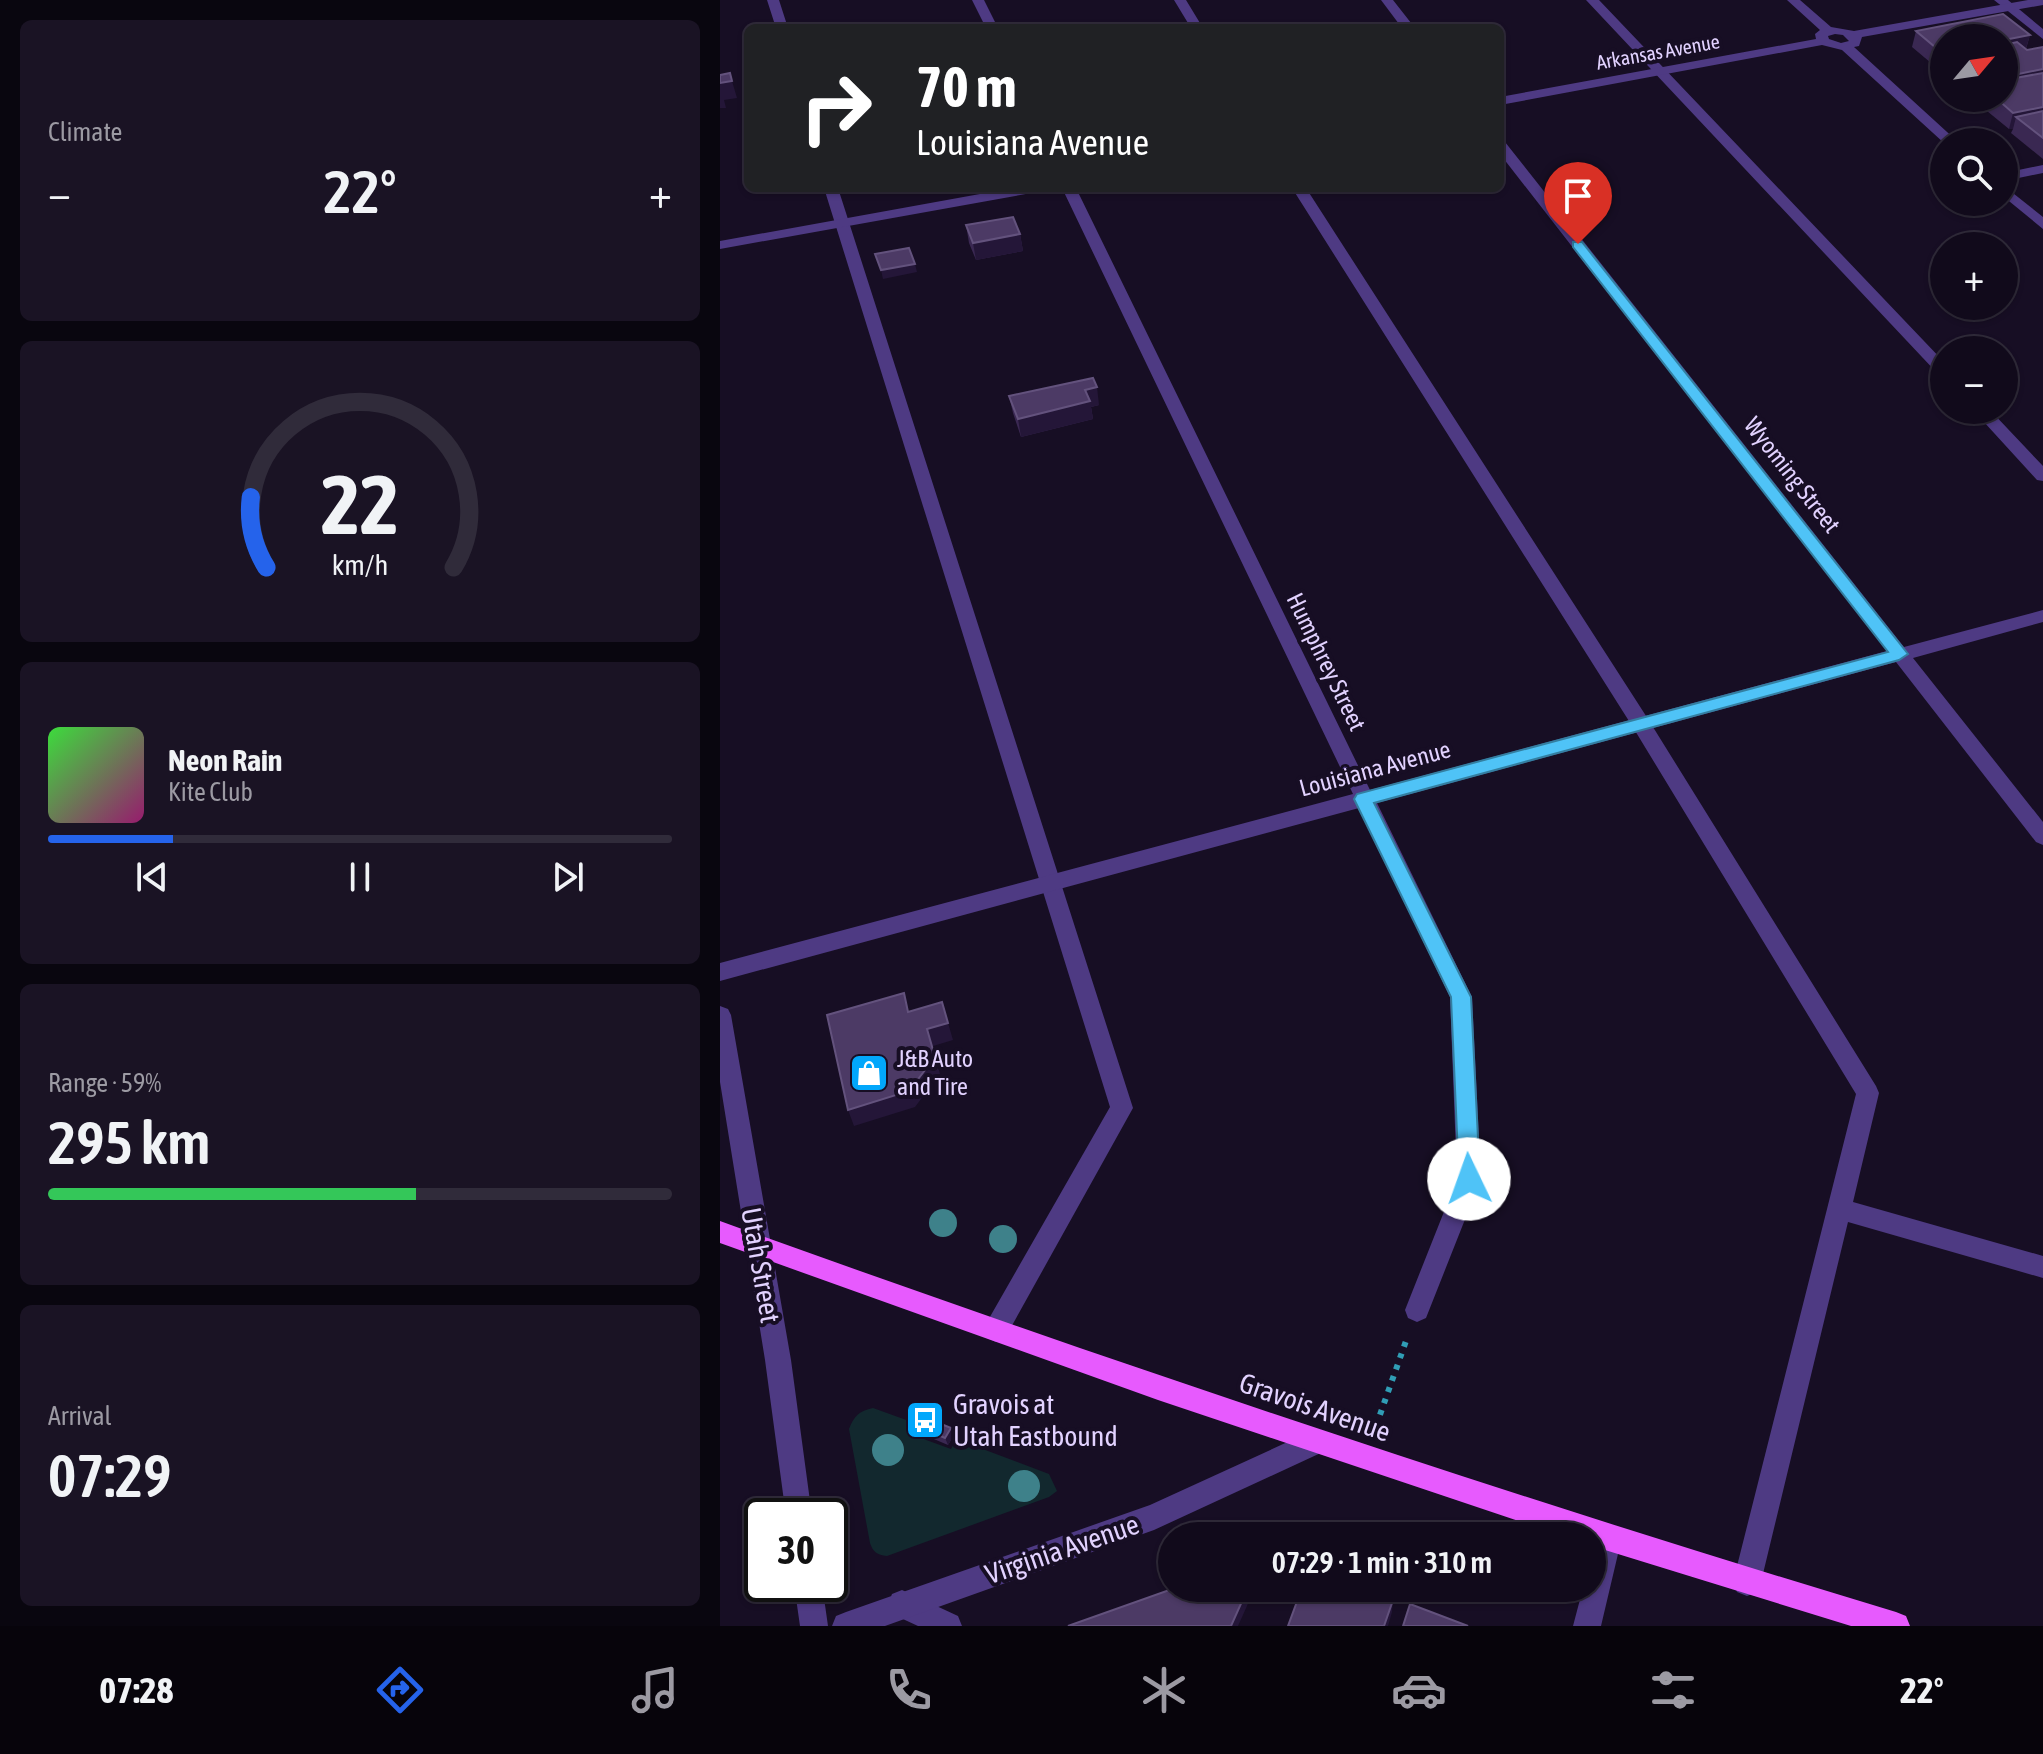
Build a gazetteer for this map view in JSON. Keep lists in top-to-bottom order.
{
  "streets": {
    "main road": ["Gravois Avenue"],
    "street": [
      "Arkansas Avenue",
      "Wyoming Street",
      "Humphrey Street",
      "Louisiana Avenue",
      "Utah Street",
      "Virginia Avenue"
    ]
  },
  "crossings": [
    ["Wyoming Street", "Louisiana Avenue"],
    ["Humphrey Street", "Louisiana Avenue"],
    ["Utah Street", "Gravois Avenue"],
    ["Gravois Avenue", "Virginia Avenue"]
  ],
  "places": {
    "shop": ["J&B Auto and Tire"],
    "bus stop": ["Gravois at Utah Eastbound"]
  },
  "north": "top right",
  "page": {
    "tile": [
      "Climate",
      ["Range · 59%", "295 km"],
      ["Arrival", "07:29"]
    ],
    "map_buttons": ["+", "−"],
    "turn": ["70 m", "Louisiana Avenue"],
    "heat": ["−", "22°", "+"],
    "song": ["Neon Rain", "Kite Club"],
    "limit": "30",
    "trip": "07:29 · 1 min · 310 m",
    "tabs": ["07:28", "22°"],
    "gauge": ["22", "km/h"]
  }
}
